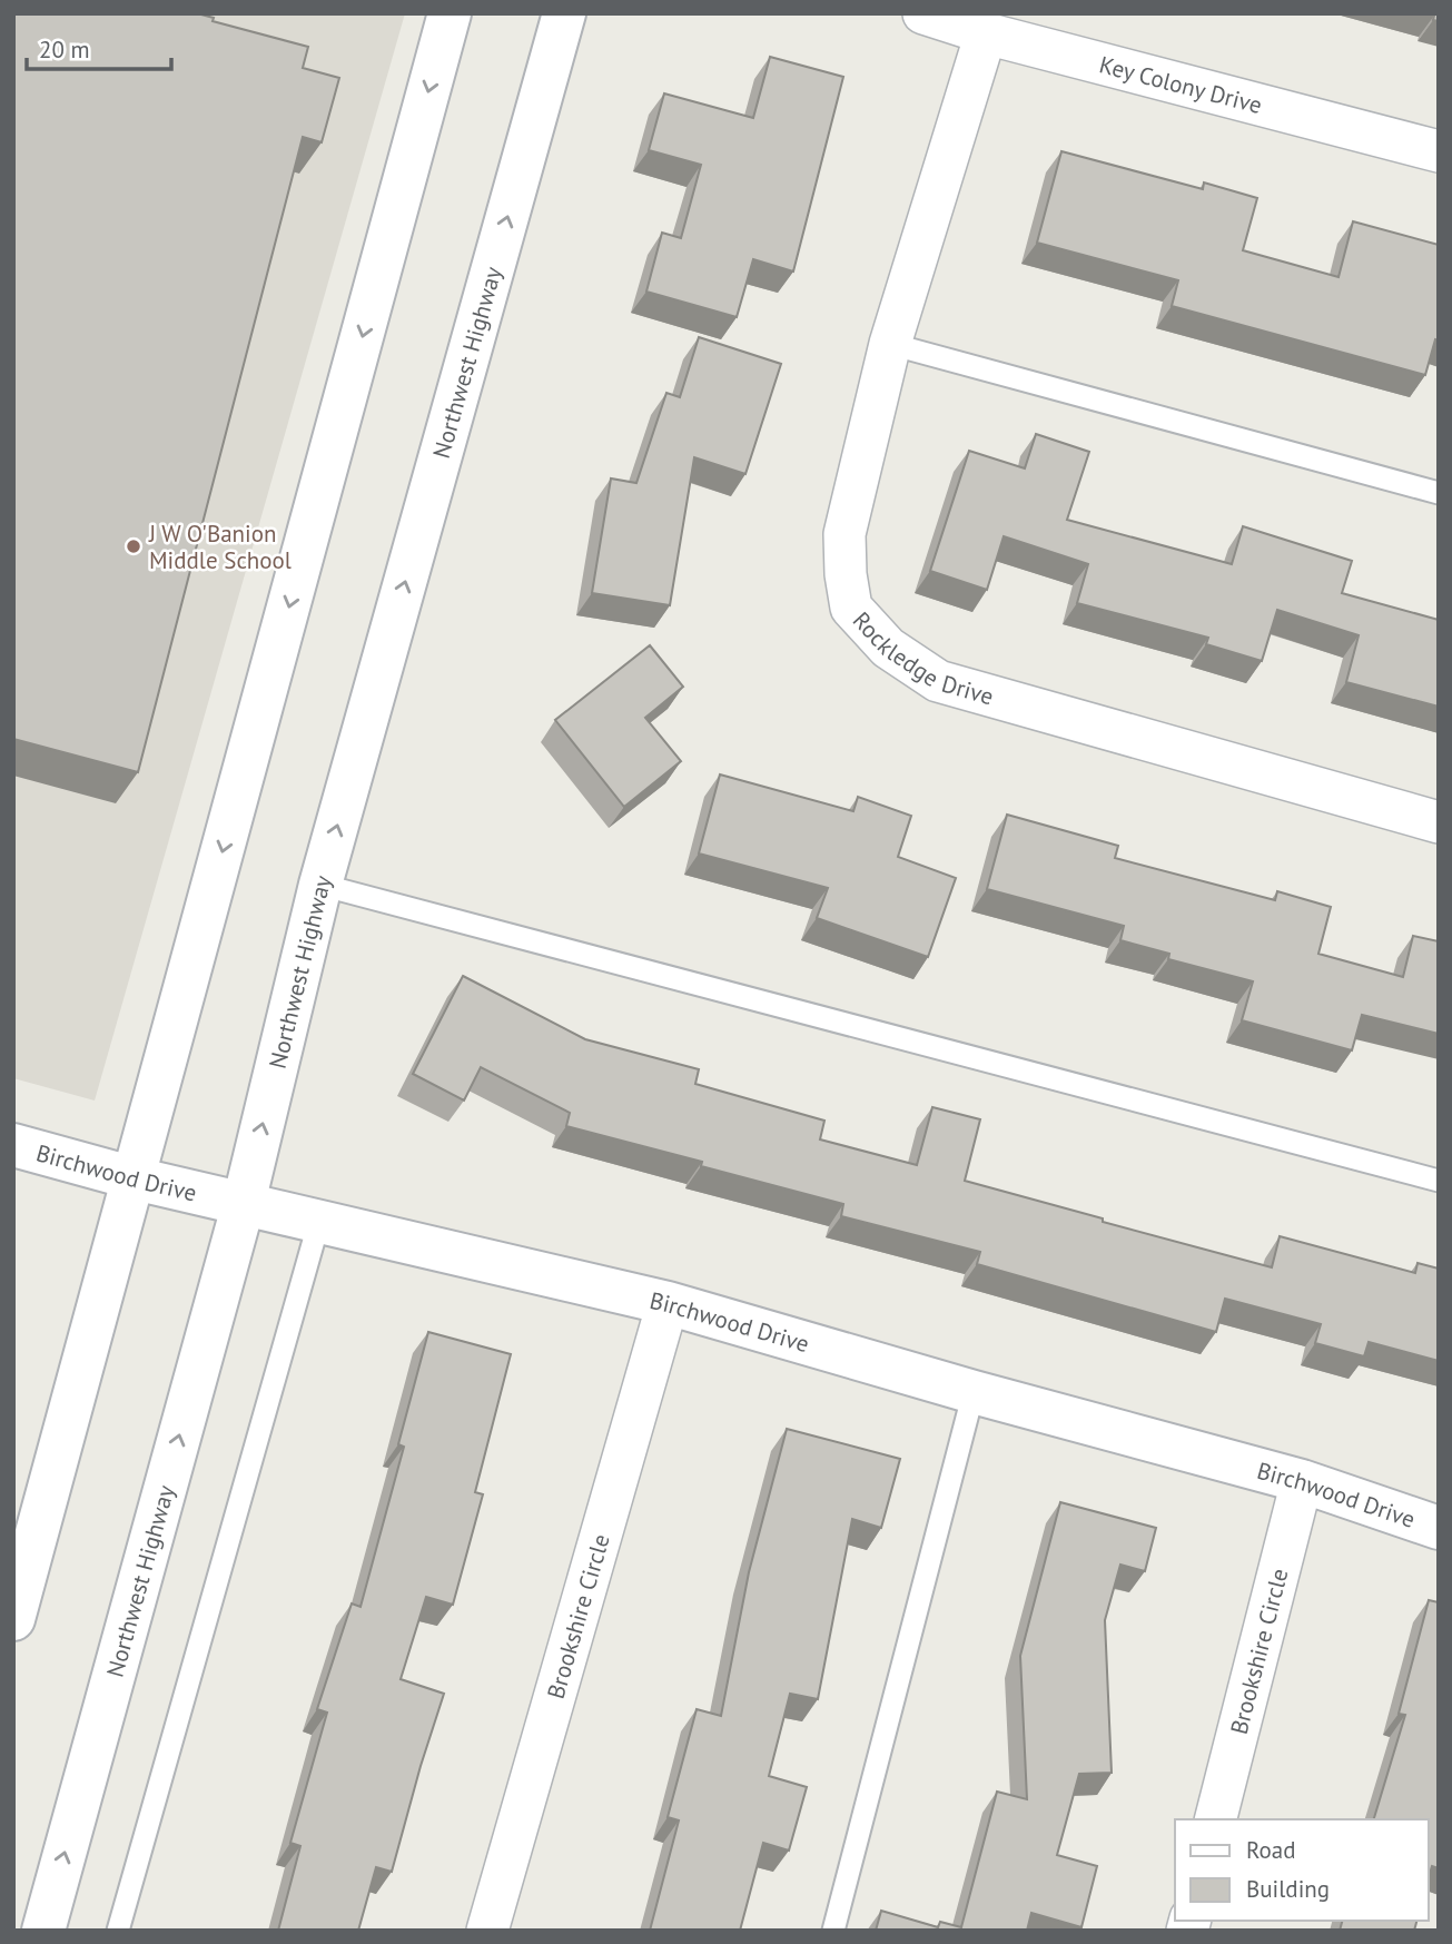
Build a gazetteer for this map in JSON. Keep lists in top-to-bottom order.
{
  "streets": {
    "main road": ["Northwest Highway", "Birchwood Drive"],
    "street": ["Key Colony Drive", "Rockledge Drive", "Brookshire Circle"]
  },
  "crossings": [
    ["Key Colony Drive", "Rockledge Drive"],
    ["Northwest Highway", "Birchwood Drive"],
    ["Birchwood Drive", "Brookshire Circle"]
  ],
  "places": ["J W O'Banion Middle School"],
  "legend": ["Road", "Building"],
  "scale_bar": "20 m"
}
